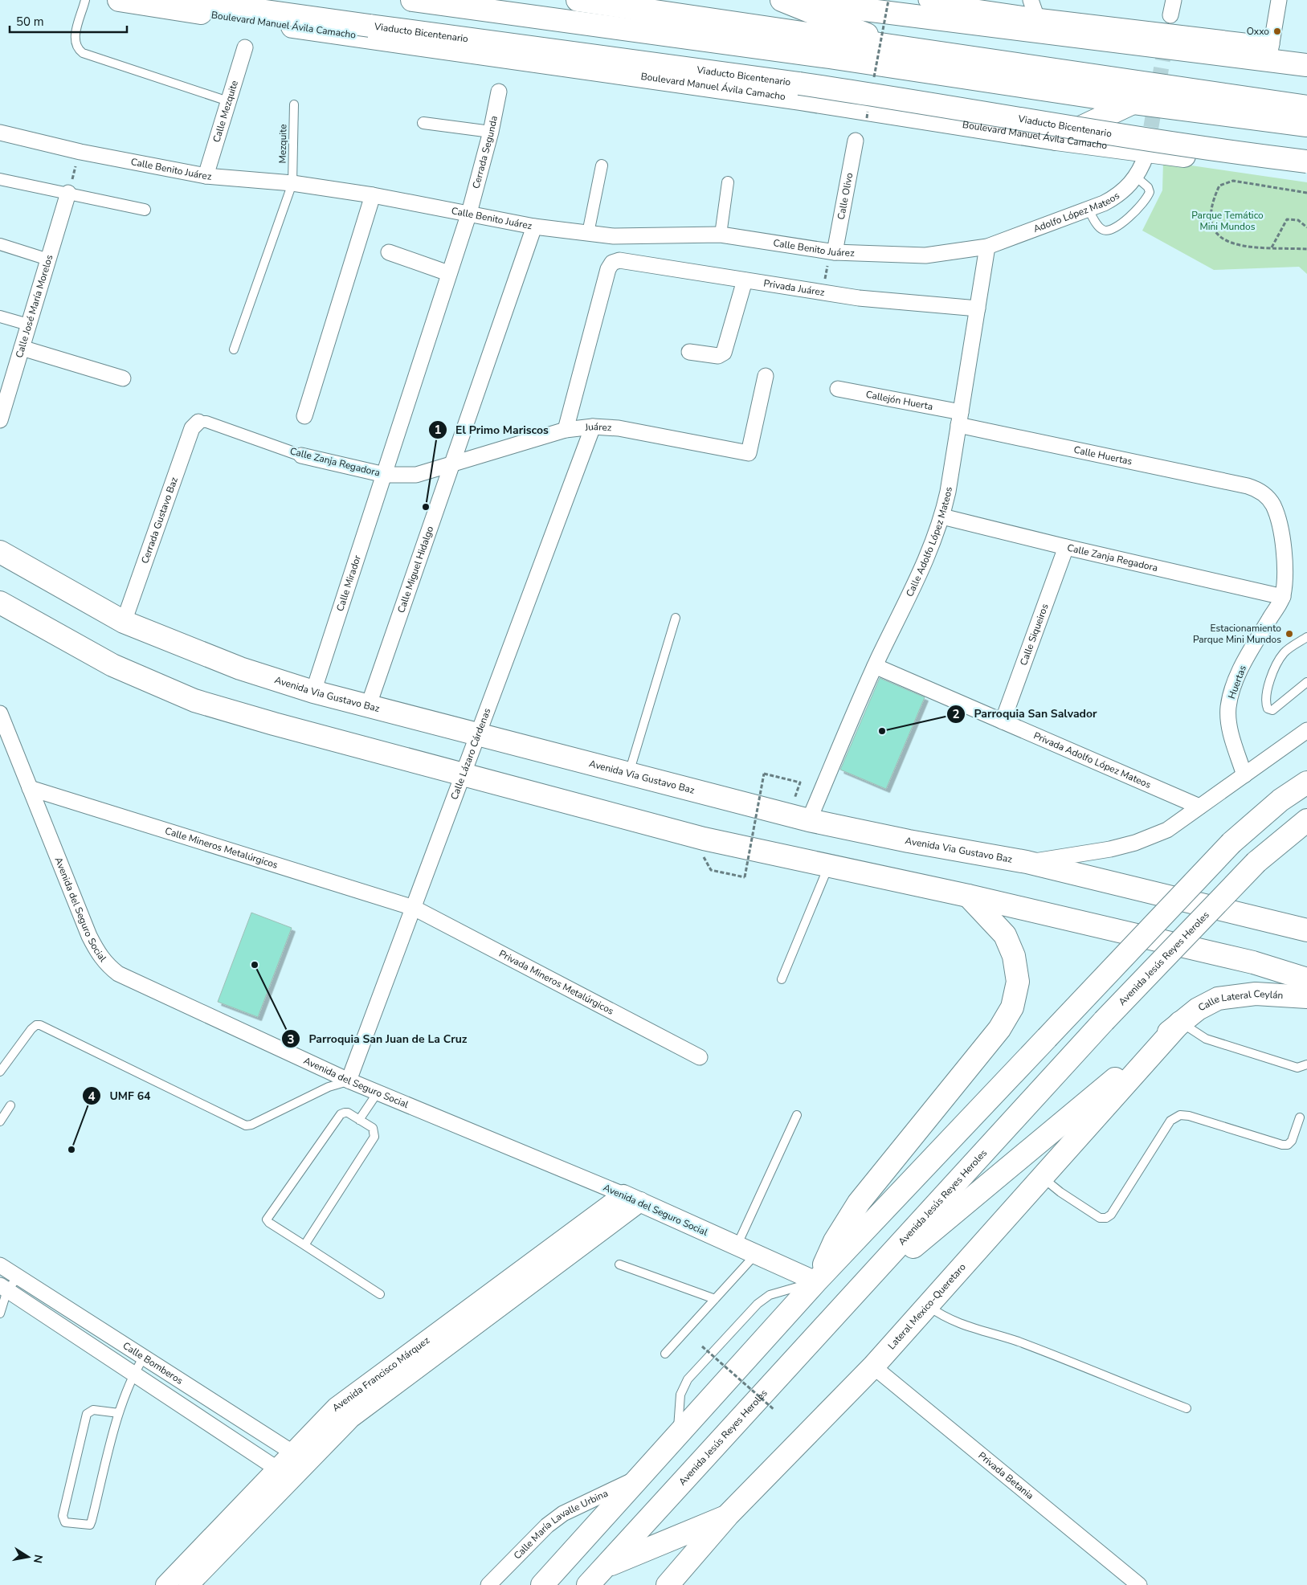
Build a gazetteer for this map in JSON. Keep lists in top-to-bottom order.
{
  "streets": {
    "main road": [
      "Boulevard Manuel Ávila Camacho",
      "Viaducto Bicentenario",
      "Avenida Via Gustavo Baz",
      "Avenida Jesús Reyes Heroles",
      "Calle Lateral Ceylán",
      "Lateral Mexico-Queretaro"
    ],
    "street": [
      "Calle Mezquite",
      "Cerrada Segunda",
      "Calle Benito Juárez",
      "Calle Olivo",
      "Adolfo López Mateos",
      "Privada Juárez",
      "Calle José María Morelos",
      "Callejón Huerta",
      "Juárez",
      "Calle Huertas",
      "Calle Zanja Regadora",
      "Cerrada Gustavo Baz",
      "Calle Adolfo López Mateos",
      "Calle Miguel Hidalgo",
      "Calle Mirador",
      "Calle Siqueiros",
      "Huertas",
      "Calle Lázaro Cárdenas",
      "Privada Adolfo López Mateos",
      "Calle Mineros Metalúrgicos",
      "Avenida del Seguro Social",
      "Privada Mineros Metalúrgicos",
      "Calle Bomberos",
      "Avenida Francisco Márquez",
      "Privada Betania",
      "Calle María Lavalle Urbina"
    ],
    "lane": ["Mezquite"]
  },
  "crossings": [
    ["Calle Mezquite", "Calle Benito Juárez"],
    ["Mezquite", "Calle Benito Juárez"],
    ["Cerrada Segunda", "Calle Benito Juárez"],
    ["Cerrada Segunda", "Calle Mirador"],
    ["Calle Benito Juárez", "Calle Olivo"],
    ["Calle Benito Juárez", "Adolfo López Mateos"],
    ["Calle Benito Juárez", "Calle Adolfo López Mateos"],
    ["Calle Benito Juárez", "Calle Miguel Hidalgo"],
    ["Adolfo López Mateos", "Calle Adolfo López Mateos"],
    ["Privada Juárez", "Juárez"],
    ["Privada Juárez", "Calle Adolfo López Mateos"],
    ["Callejón Huerta", "Calle Huertas"],
    ["Callejón Huerta", "Calle Adolfo López Mateos"],
    ["Juárez", "Calle Zanja Regadora"],
    ["Juárez", "Calle Miguel Hidalgo"],
    ["Juárez", "Calle Lázaro Cárdenas"],
    ["Calle Huertas", "Calle Zanja Regadora"],
    ["Calle Huertas", "Calle Adolfo López Mateos"],
    ["Calle Huertas", "Huertas"],
    ["Calle Zanja Regadora", "Cerrada Gustavo Baz"],
    ["Calle Zanja Regadora", "Calle Adolfo López Mateos"],
    ["Calle Zanja Regadora", "Calle Miguel Hidalgo"],
    ["Calle Zanja Regadora", "Calle Mirador"],
    ["Calle Zanja Regadora", "Calle Siqueiros"],
    ["Calle Zanja Regadora", "Huertas"],
    ["Cerrada Gustavo Baz", "Avenida Via Gustavo Baz"],
    ["Calle Adolfo López Mateos", "Avenida Via Gustavo Baz"],
    ["Calle Adolfo López Mateos", "Privada Adolfo López Mateos"],
    ["Calle Miguel Hidalgo", "Avenida Via Gustavo Baz"],
    ["Calle Mirador", "Avenida Via Gustavo Baz"],
    ["Calle Siqueiros", "Privada Adolfo López Mateos"],
    ["Avenida Via Gustavo Baz", "Calle Lázaro Cárdenas"],
    ["Calle Lázaro Cárdenas", "Calle Mineros Metalúrgicos"],
    ["Calle Lázaro Cárdenas", "Avenida del Seguro Social"],
    ["Calle Lázaro Cárdenas", "Privada Mineros Metalúrgicos"],
    ["Calle Mineros Metalúrgicos", "Avenida del Seguro Social"],
    ["Calle Mineros Metalúrgicos", "Privada Mineros Metalúrgicos"],
    ["Avenida del Seguro Social", "Avenida Francisco Márquez"],
    ["Calle Lateral Ceylán", "Lateral Mexico-Queretaro"],
    ["Lateral Mexico-Queretaro", "Privada Betania"],
    ["Calle Bomberos", "Avenida Francisco Márquez"]
  ],
  "parks": ["Parque Temático Mini Mundos"],
  "places": [
    "Oxxo",
    "El Primo Mariscos",
    "Estacionamiento Parque Mini Mundos",
    "Parroquia San Salvador",
    "Parroquia San Juan de La Cruz",
    "UMF 64"
  ],
  "scale_bar": "50 m",
  "north": "right"
}
